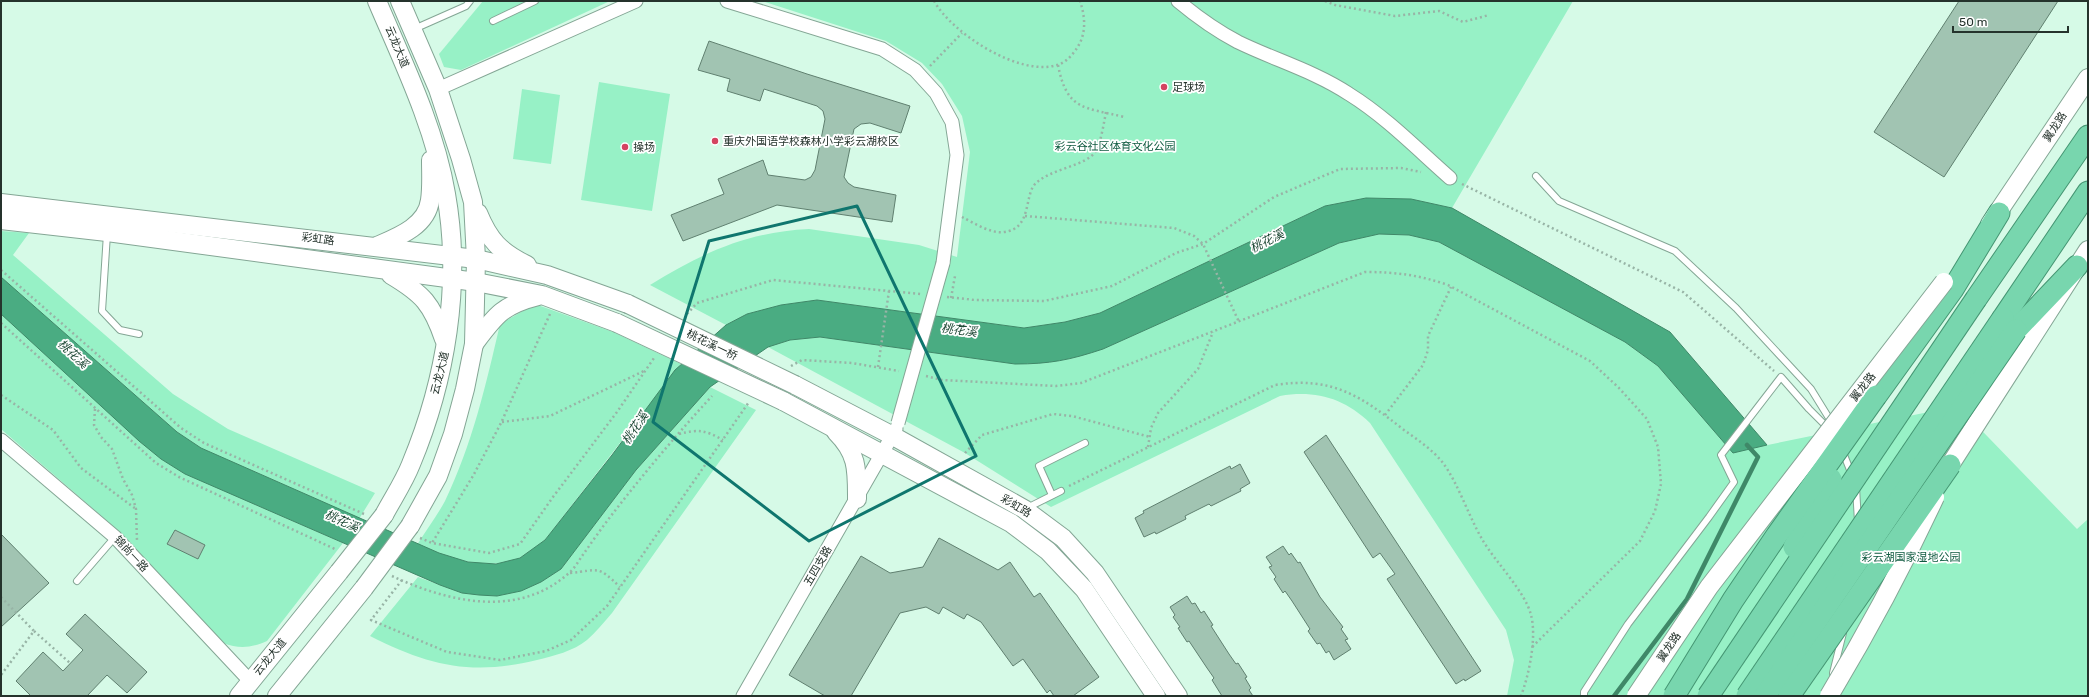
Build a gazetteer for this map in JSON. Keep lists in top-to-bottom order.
{
  "streets": {
    "main road": [
      "云龙大道",
      "翼龙路",
      "彩虹路",
      "桃花溪一桥"
    ],
    "street": ["锦尚一路", "五四支路"]
  },
  "crossings": [
    ["云龙大道", "彩虹路"],
    ["云龙大道", "锦尚一路"],
    ["彩虹路", "桃花溪一桥"],
    ["彩虹路", "五四支路"]
  ],
  "water": ["桃花溪"],
  "parks": ["彩云谷社区体育文化公园", "彩云湖国家湿地公园"],
  "places": ["足球场", "重庆外国语学校森林小学彩云湖校区", "操场"],
  "scale_bar": "50 m"
}
